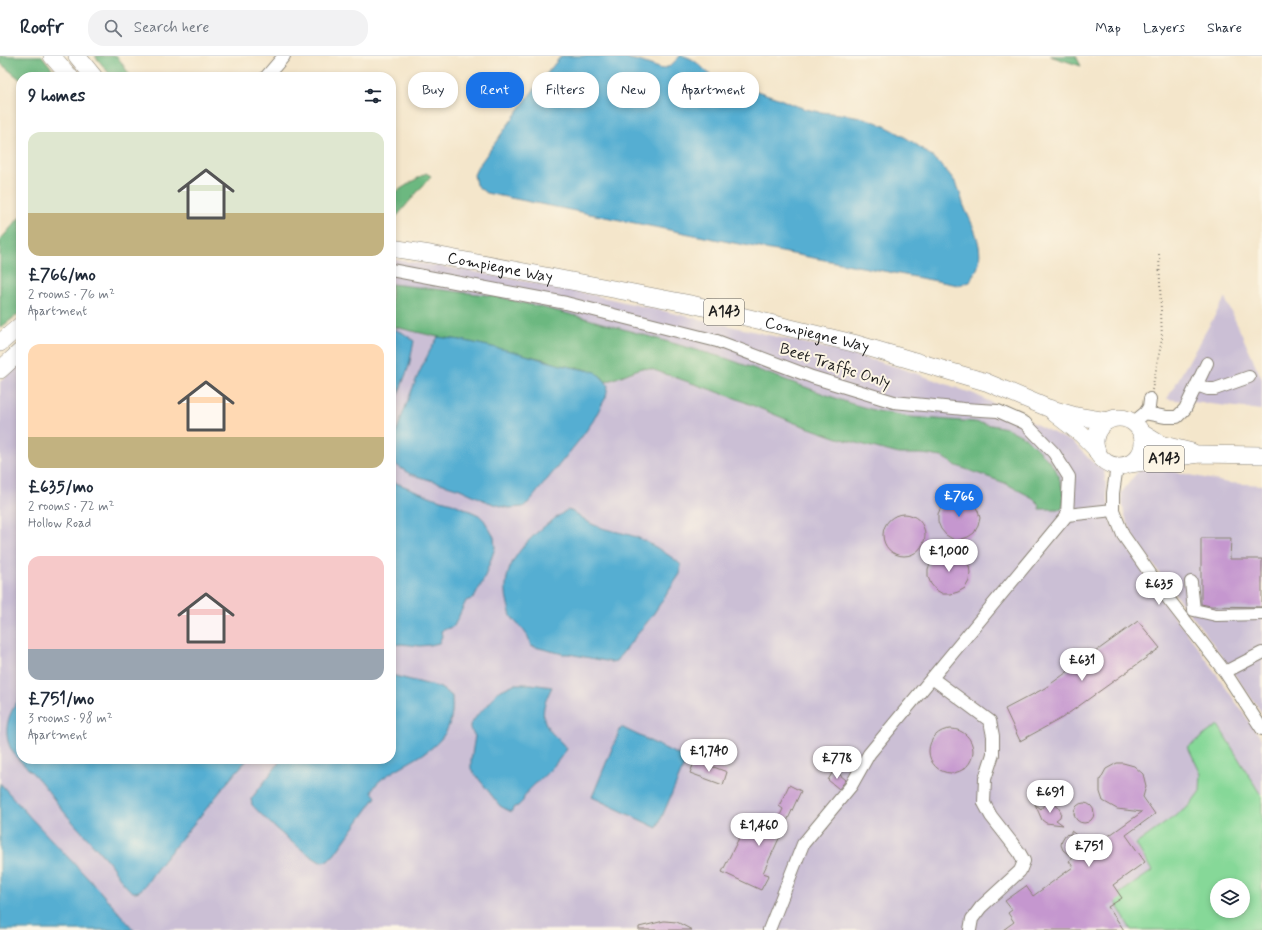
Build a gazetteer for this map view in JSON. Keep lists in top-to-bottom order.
{
  "streets": {
    "highway": ["Compiegne Way", "A143"],
    "street": ["Beet Traffic Only"]
  },
  "crossings": [
    ["Compiegne Way", "A143"]
  ],
  "page": {
    "header": "Roofr",
    "search": "Search here",
    "nav": ["Map", "Layers", "Share"],
    "chip": [
      "Buy",
      "Rent",
      "Filters",
      "New",
      "Apartment"
    ],
    "heading": "9 homes",
    "list": [
      {
        "name": "£766/mo",
        "note": "2 rooms · 76 m² · Apartment"
      },
      {
        "name": "£635/mo",
        "note": "2 rooms · 72 m² · Hollow Road"
      },
      {
        "name": "£751/mo",
        "note": "3 rooms · 98 m² · Apartment"
      }
    ],
    "price": [
      "£766",
      "£1,000",
      "£635",
      "£631",
      "£1,740",
      "£778",
      "£691",
      "£1,460",
      "£751"
    ]
  }
}
